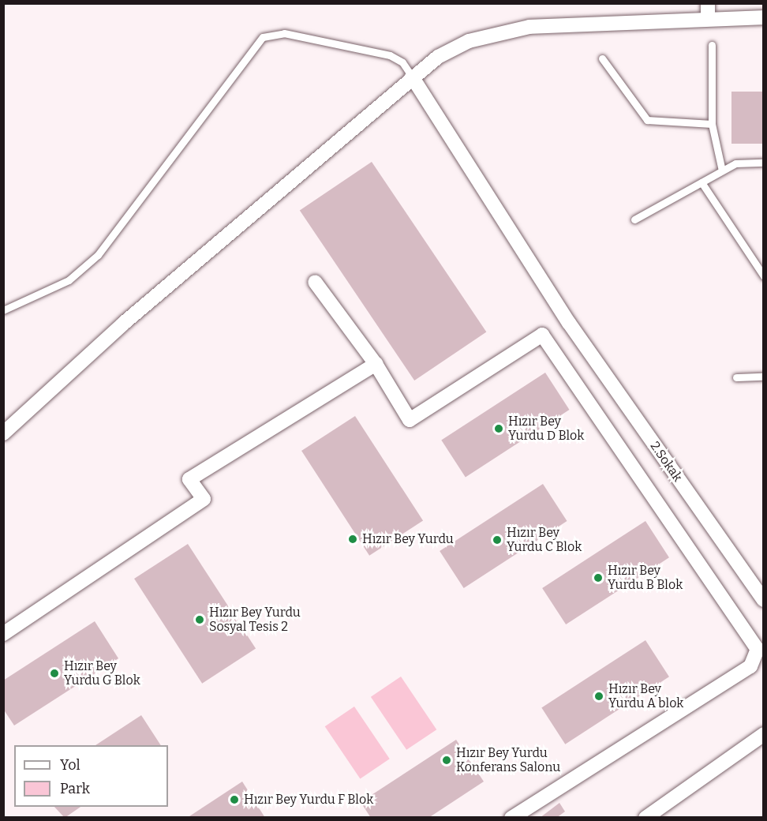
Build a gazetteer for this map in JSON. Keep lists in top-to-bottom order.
{
  "streets": {
    "street": ["2.Sokak"]
  },
  "places": [
    "Hızır Bey Yurdu D Blok",
    "Hızır Bey Yurdu",
    "Hızır Bey Yurdu C Blok",
    "Hızır Bey Yurdu B Blok",
    "Hızır Bey Yurdu Sosyal Tesis 2",
    "Hızır Bey Yurdu G Blok",
    "Hızır Bey Yurdu A blok",
    "Hızır Bey Yurdu Konferans Salonu",
    "Hızır Bey Yurdu F Blok"
  ],
  "legend": ["Yol", "Park"]
}
